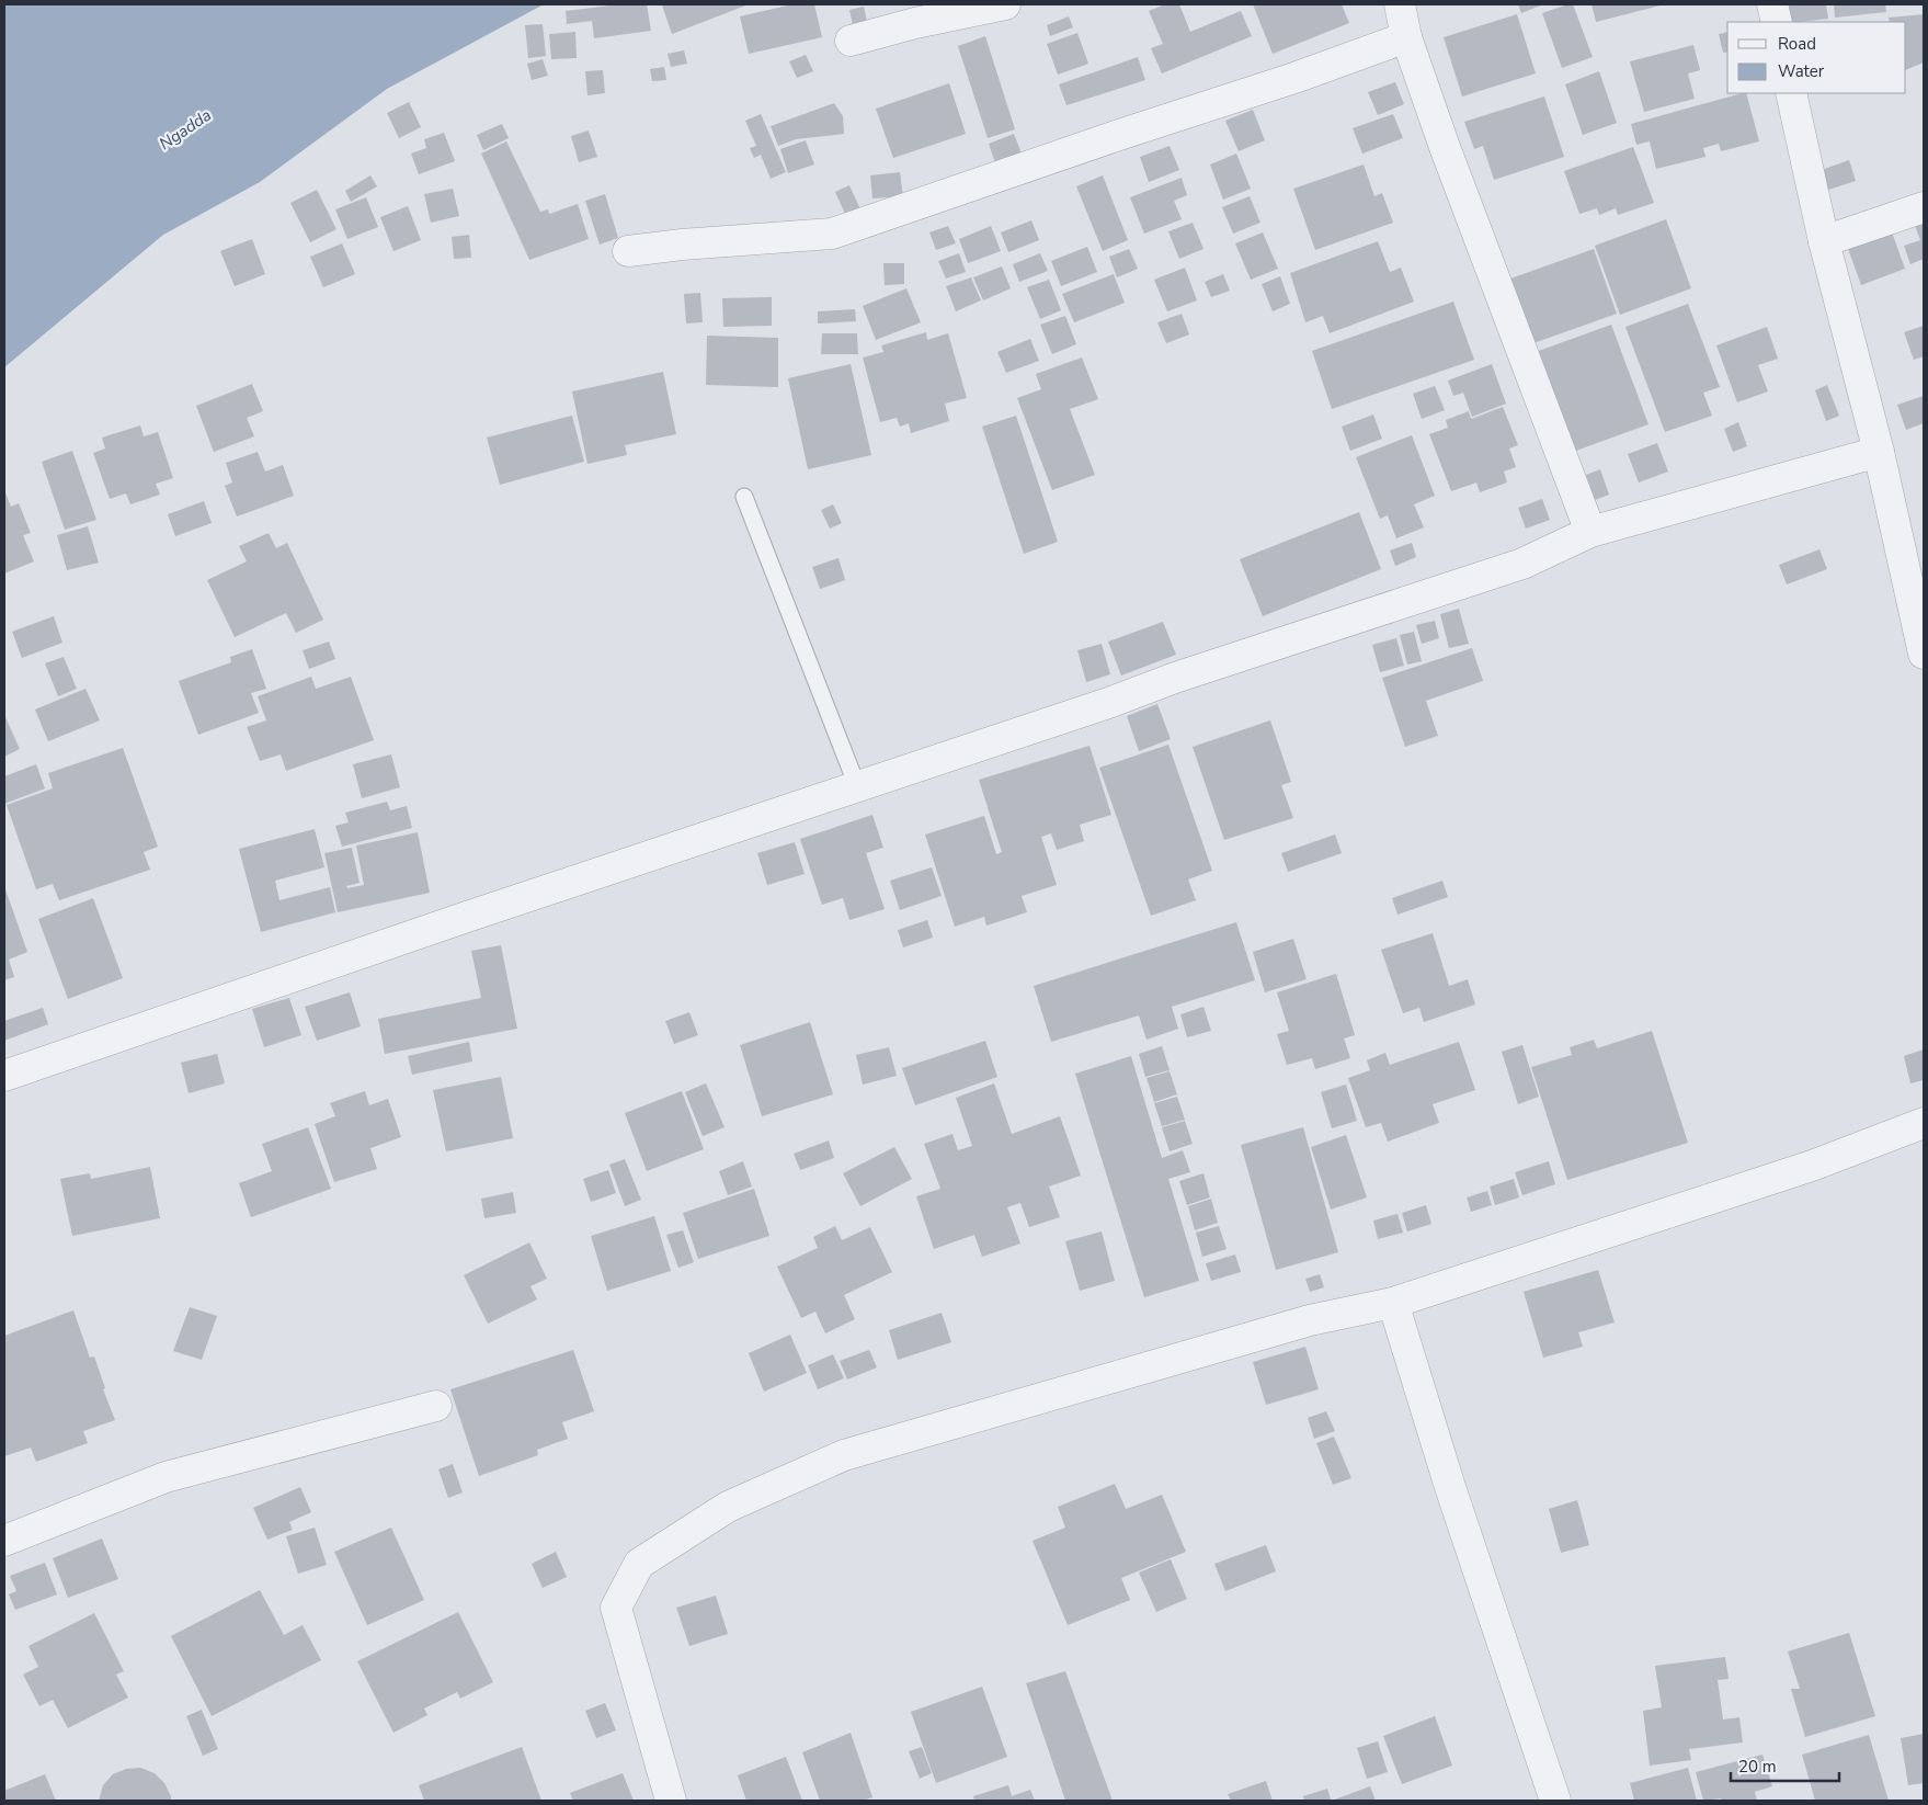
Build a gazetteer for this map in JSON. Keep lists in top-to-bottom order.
{
  "water": ["Ngadda"],
  "legend": ["Road", "Water"],
  "scale_bar": "20 m"
}
